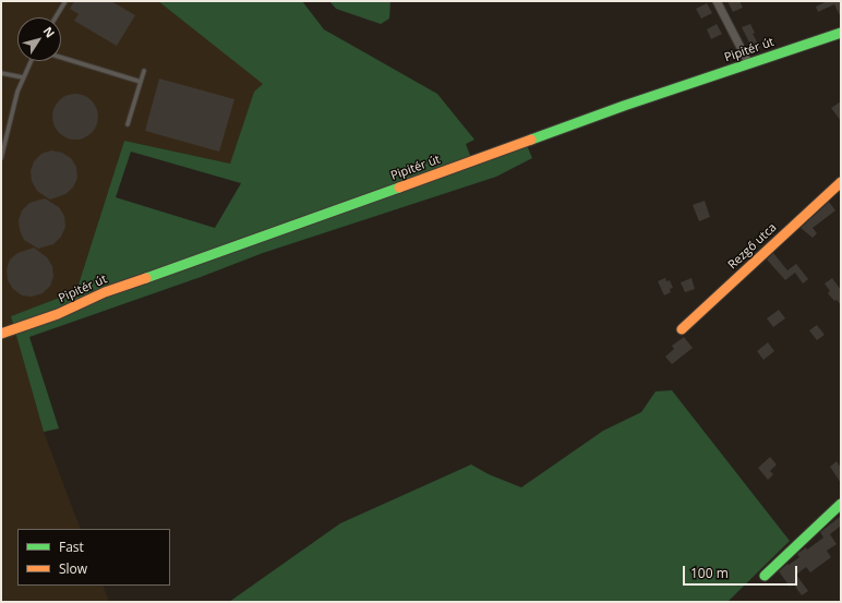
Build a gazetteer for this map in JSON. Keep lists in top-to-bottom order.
{
  "streets": {
    "street": ["Pipitér út", "Rezgő utca"]
  },
  "legend": ["Fast", "Slow"],
  "scale_bar": "100 m",
  "north": "top right"
}
